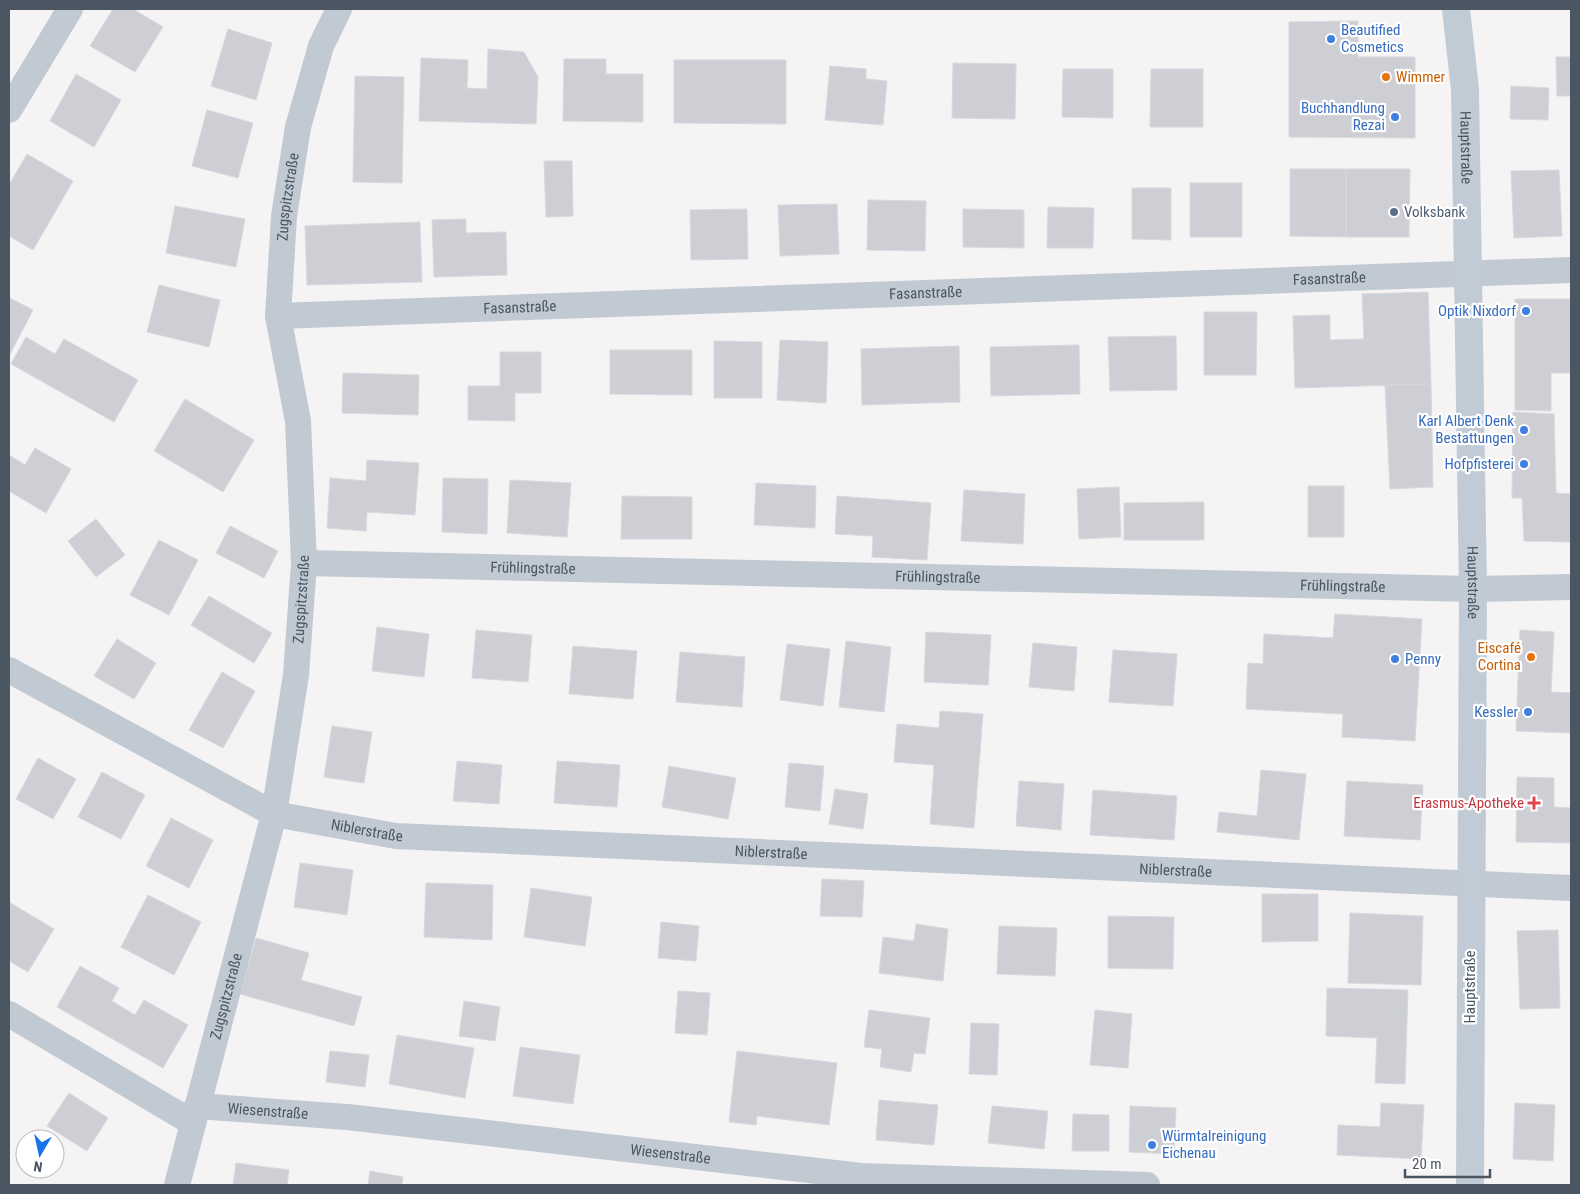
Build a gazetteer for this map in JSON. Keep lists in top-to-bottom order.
{
  "streets": {
    "main road": ["Hauptstraße"],
    "street": [
      "Zugspitzstraße",
      "Fasanstraße",
      "Frühlingstraße",
      "Niblerstraße",
      "Wiesenstraße"
    ]
  },
  "crossings": [
    ["Hauptstraße", "Fasanstraße"],
    ["Hauptstraße", "Frühlingstraße"],
    ["Hauptstraße", "Niblerstraße"],
    ["Zugspitzstraße", "Fasanstraße"],
    ["Zugspitzstraße", "Frühlingstraße"],
    ["Zugspitzstraße", "Niblerstraße"],
    ["Zugspitzstraße", "Wiesenstraße"]
  ],
  "places": {
    "other": [
      "Beautified Cosmetics",
      "Wimmer",
      "Buchhandlung Rezai",
      "Volksbank",
      "Optik Nixdorf",
      "Karl Albert Denk Bestattungen",
      "Hofpfisterei",
      "Eiscafé Cortina",
      "Penny",
      "Kessler",
      "Würmtalreinigung Eichenau"
    ],
    "health": ["Erasmus-Apotheke"]
  },
  "scale_bar": "20 m",
  "north": "bottom"
}
